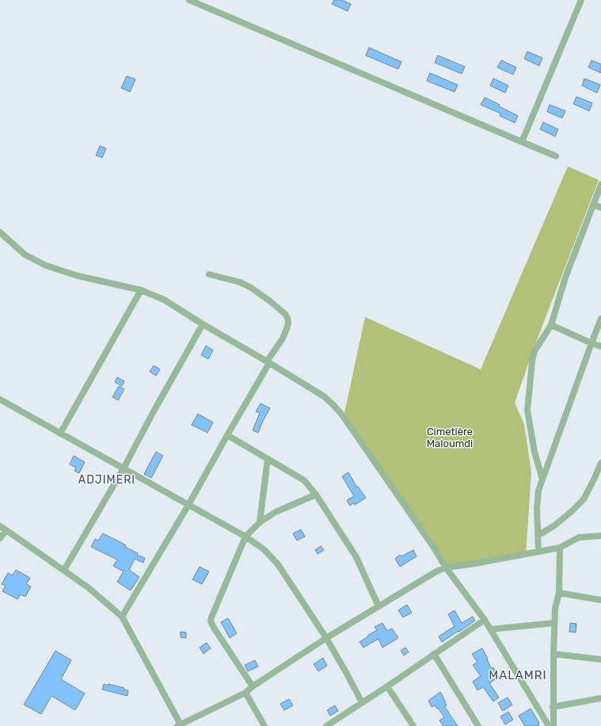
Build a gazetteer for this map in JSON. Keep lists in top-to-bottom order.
{
  "districts": ["ADJIMERI", "MALAMRI"],
  "parks": ["Cimetière Maloumdi"]
}
